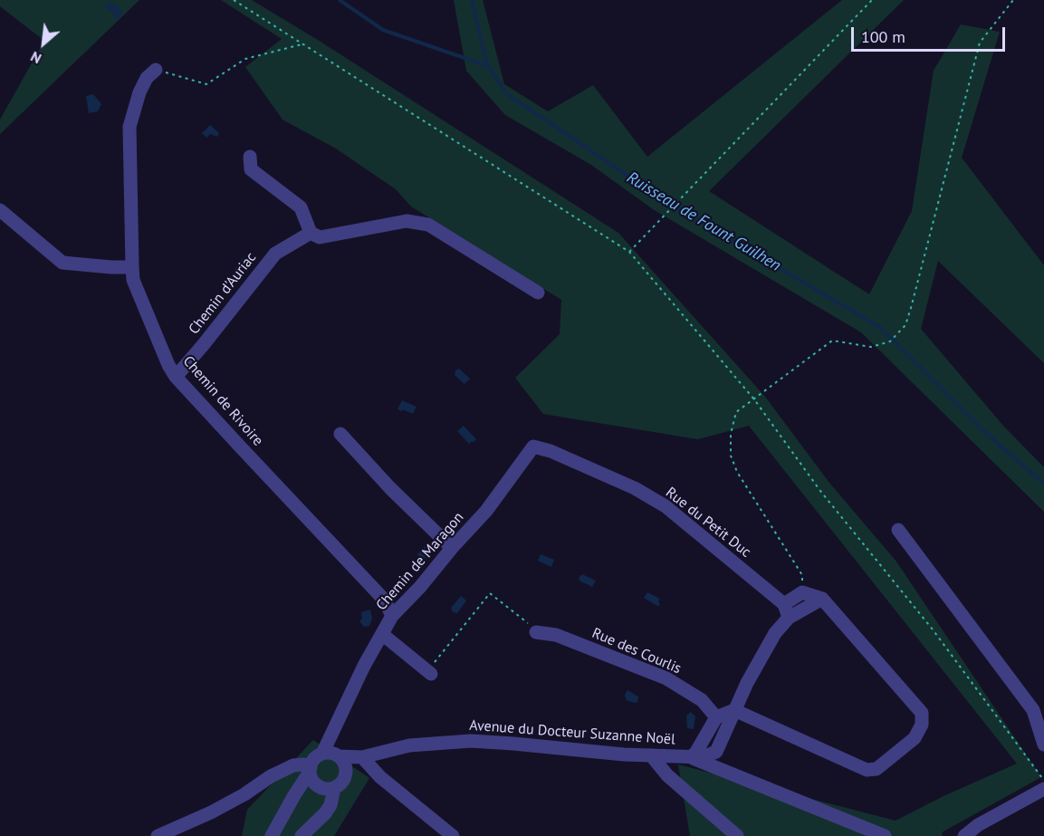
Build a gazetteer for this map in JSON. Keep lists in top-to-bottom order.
{
  "streets": {
    "street": [
      "Chemin d'Auriac",
      "Chemin de Rivoire",
      "Rue du Petit Duc",
      "Chemin de Maragon",
      "Rue des Courlis",
      "Avenue du Docteur Suzanne Noël"
    ]
  },
  "crossings": [
    ["Chemin d'Auriac", "Chemin de Rivoire"],
    ["Chemin de Rivoire", "Chemin de Maragon"],
    ["Rue du Petit Duc", "Chemin de Maragon"],
    ["Chemin de Maragon", "Avenue du Docteur Suzanne Noël"],
    ["Rue des Courlis", "Avenue du Docteur Suzanne Noël"]
  ],
  "water": ["Ruisseau de Fount Guilhen"],
  "scale_bar": "100 m",
  "north": "bottom left"
}
